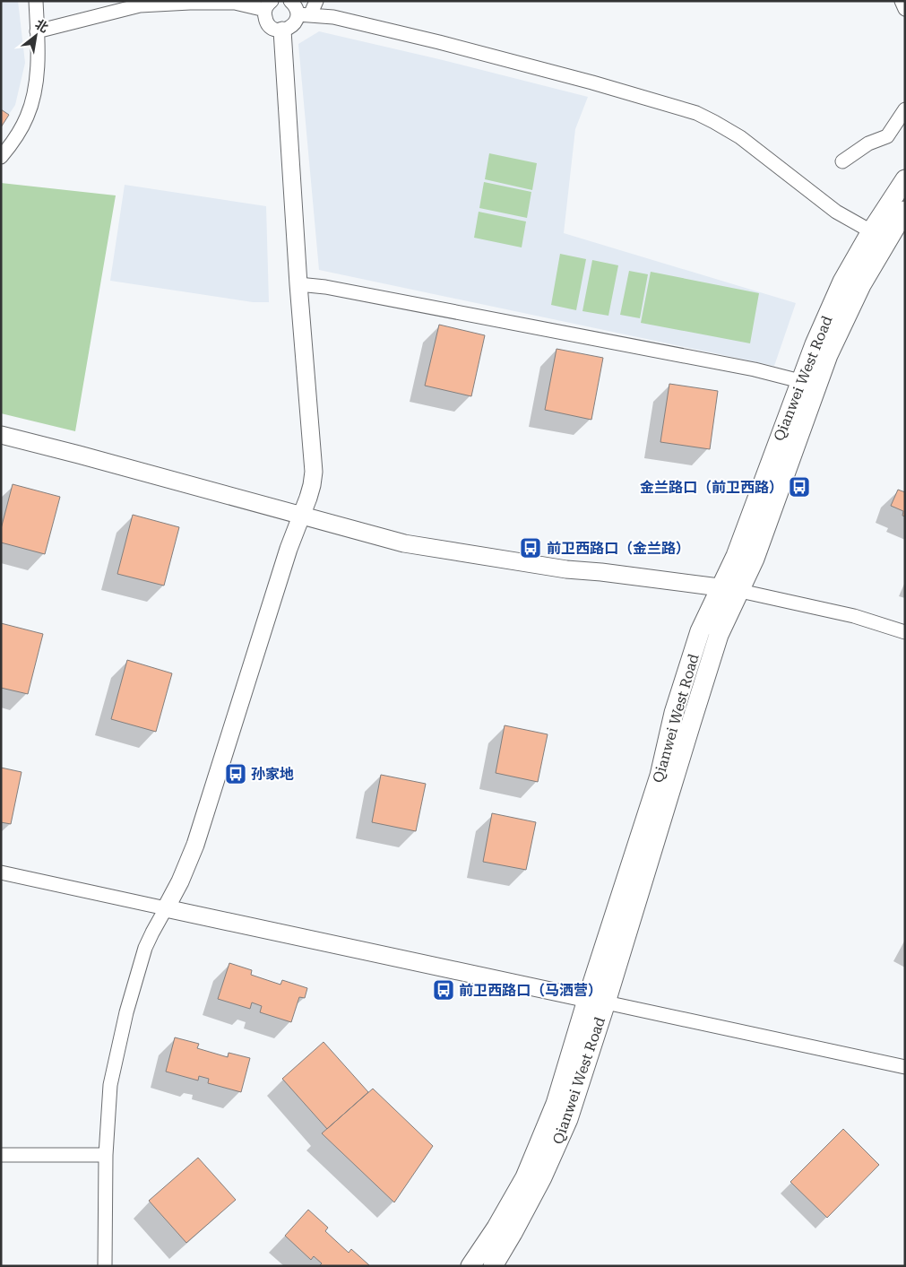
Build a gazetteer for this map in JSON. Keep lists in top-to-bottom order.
{
  "streets": {
    "main road": ["Qianwei West Road"]
  },
  "places": {
    "bus stop": [
      "金兰路口（前卫西路）",
      "前卫西路口（金兰路）",
      "孙家地",
      "前卫西路口（马洒营）"
    ]
  },
  "north": "top right"
}
